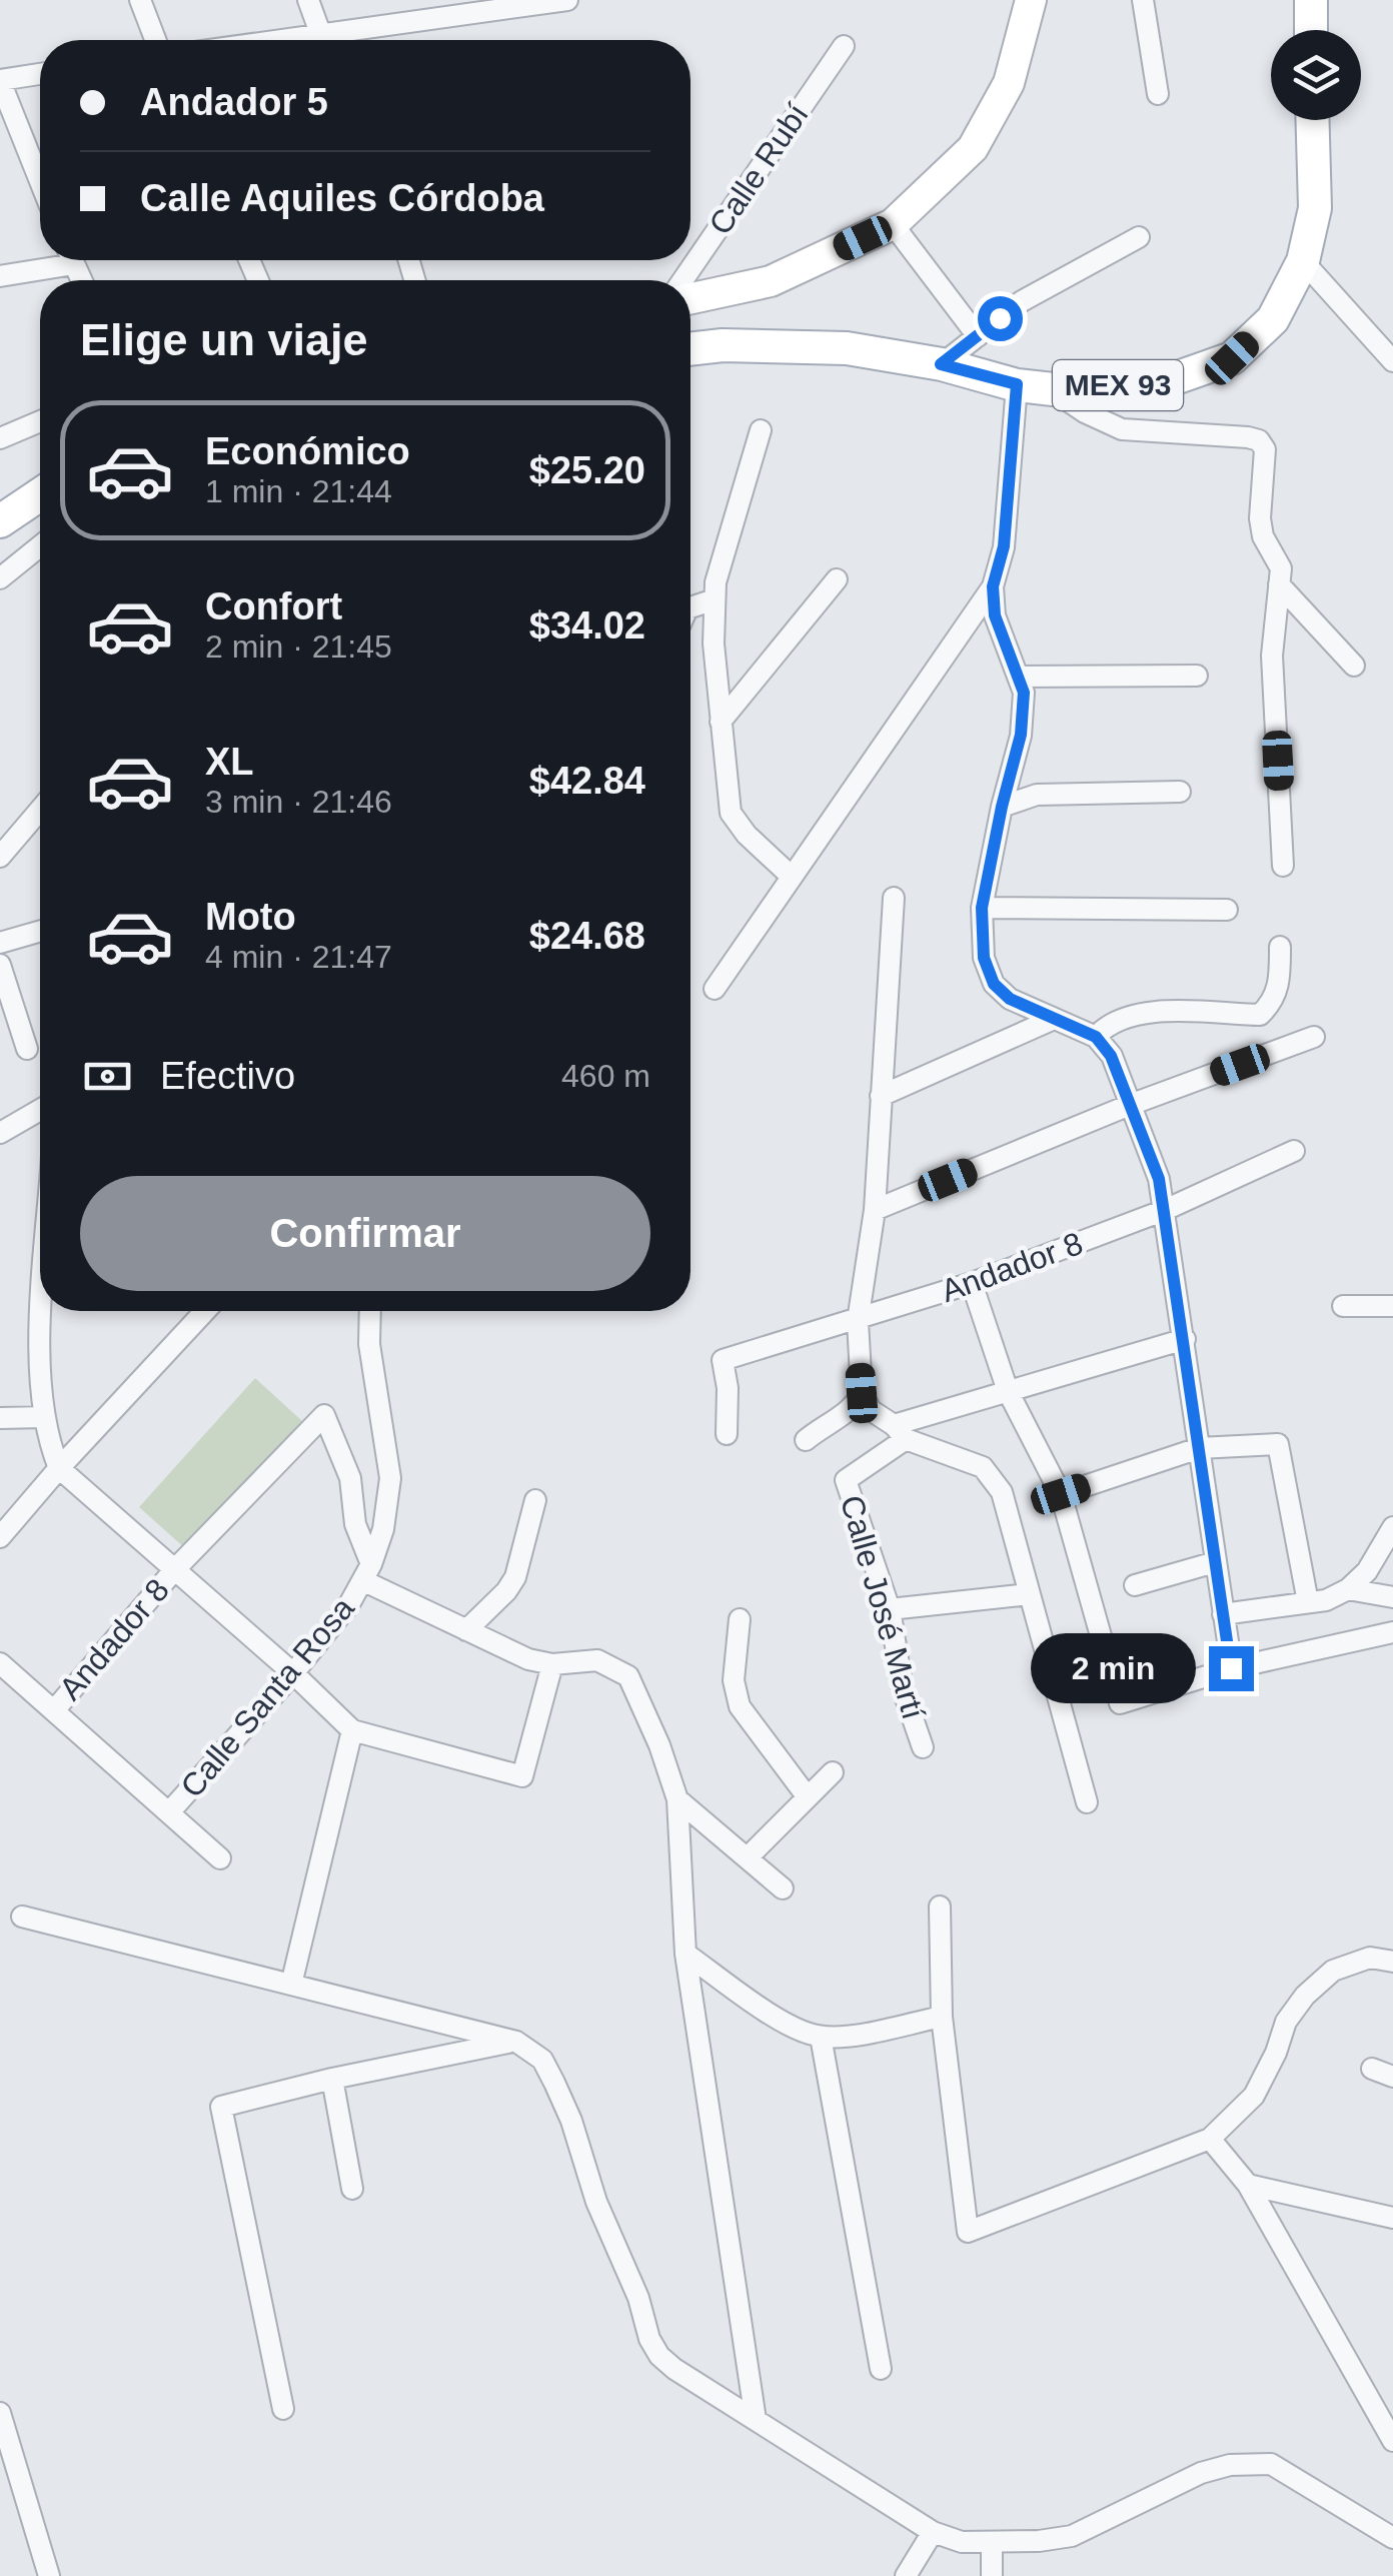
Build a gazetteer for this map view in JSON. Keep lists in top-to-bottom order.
{
  "streets": {
    "main road": ["MEX 93"],
    "street": [
      "Calle Rubí",
      "Andador 8",
      "Calle José Martí",
      "Calle Santa Rosa"
    ]
  },
  "crossings": [
    ["Andador 8", "Calle Santa Rosa"]
  ],
  "page": {
    "banner": ["Andador 5", "Calle Aquiles Córdoba"],
    "heading": "Elige un viaje",
    "list": [
      {
        "name": "Económico",
        "note": "1 min · 21:44",
        "value": "$25.20"
      },
      {
        "name": "Confort",
        "note": "2 min · 21:45",
        "value": "$34.02"
      },
      {
        "name": "XL",
        "note": "3 min · 21:46",
        "value": "$42.84"
      },
      {
        "name": "Moto",
        "note": "4 min · 21:47",
        "value": "$24.68"
      }
    ],
    "pay": ["Efectivo", "460 m"],
    "buttons": "Confirmar",
    "bubble": "2 min"
  }
}
